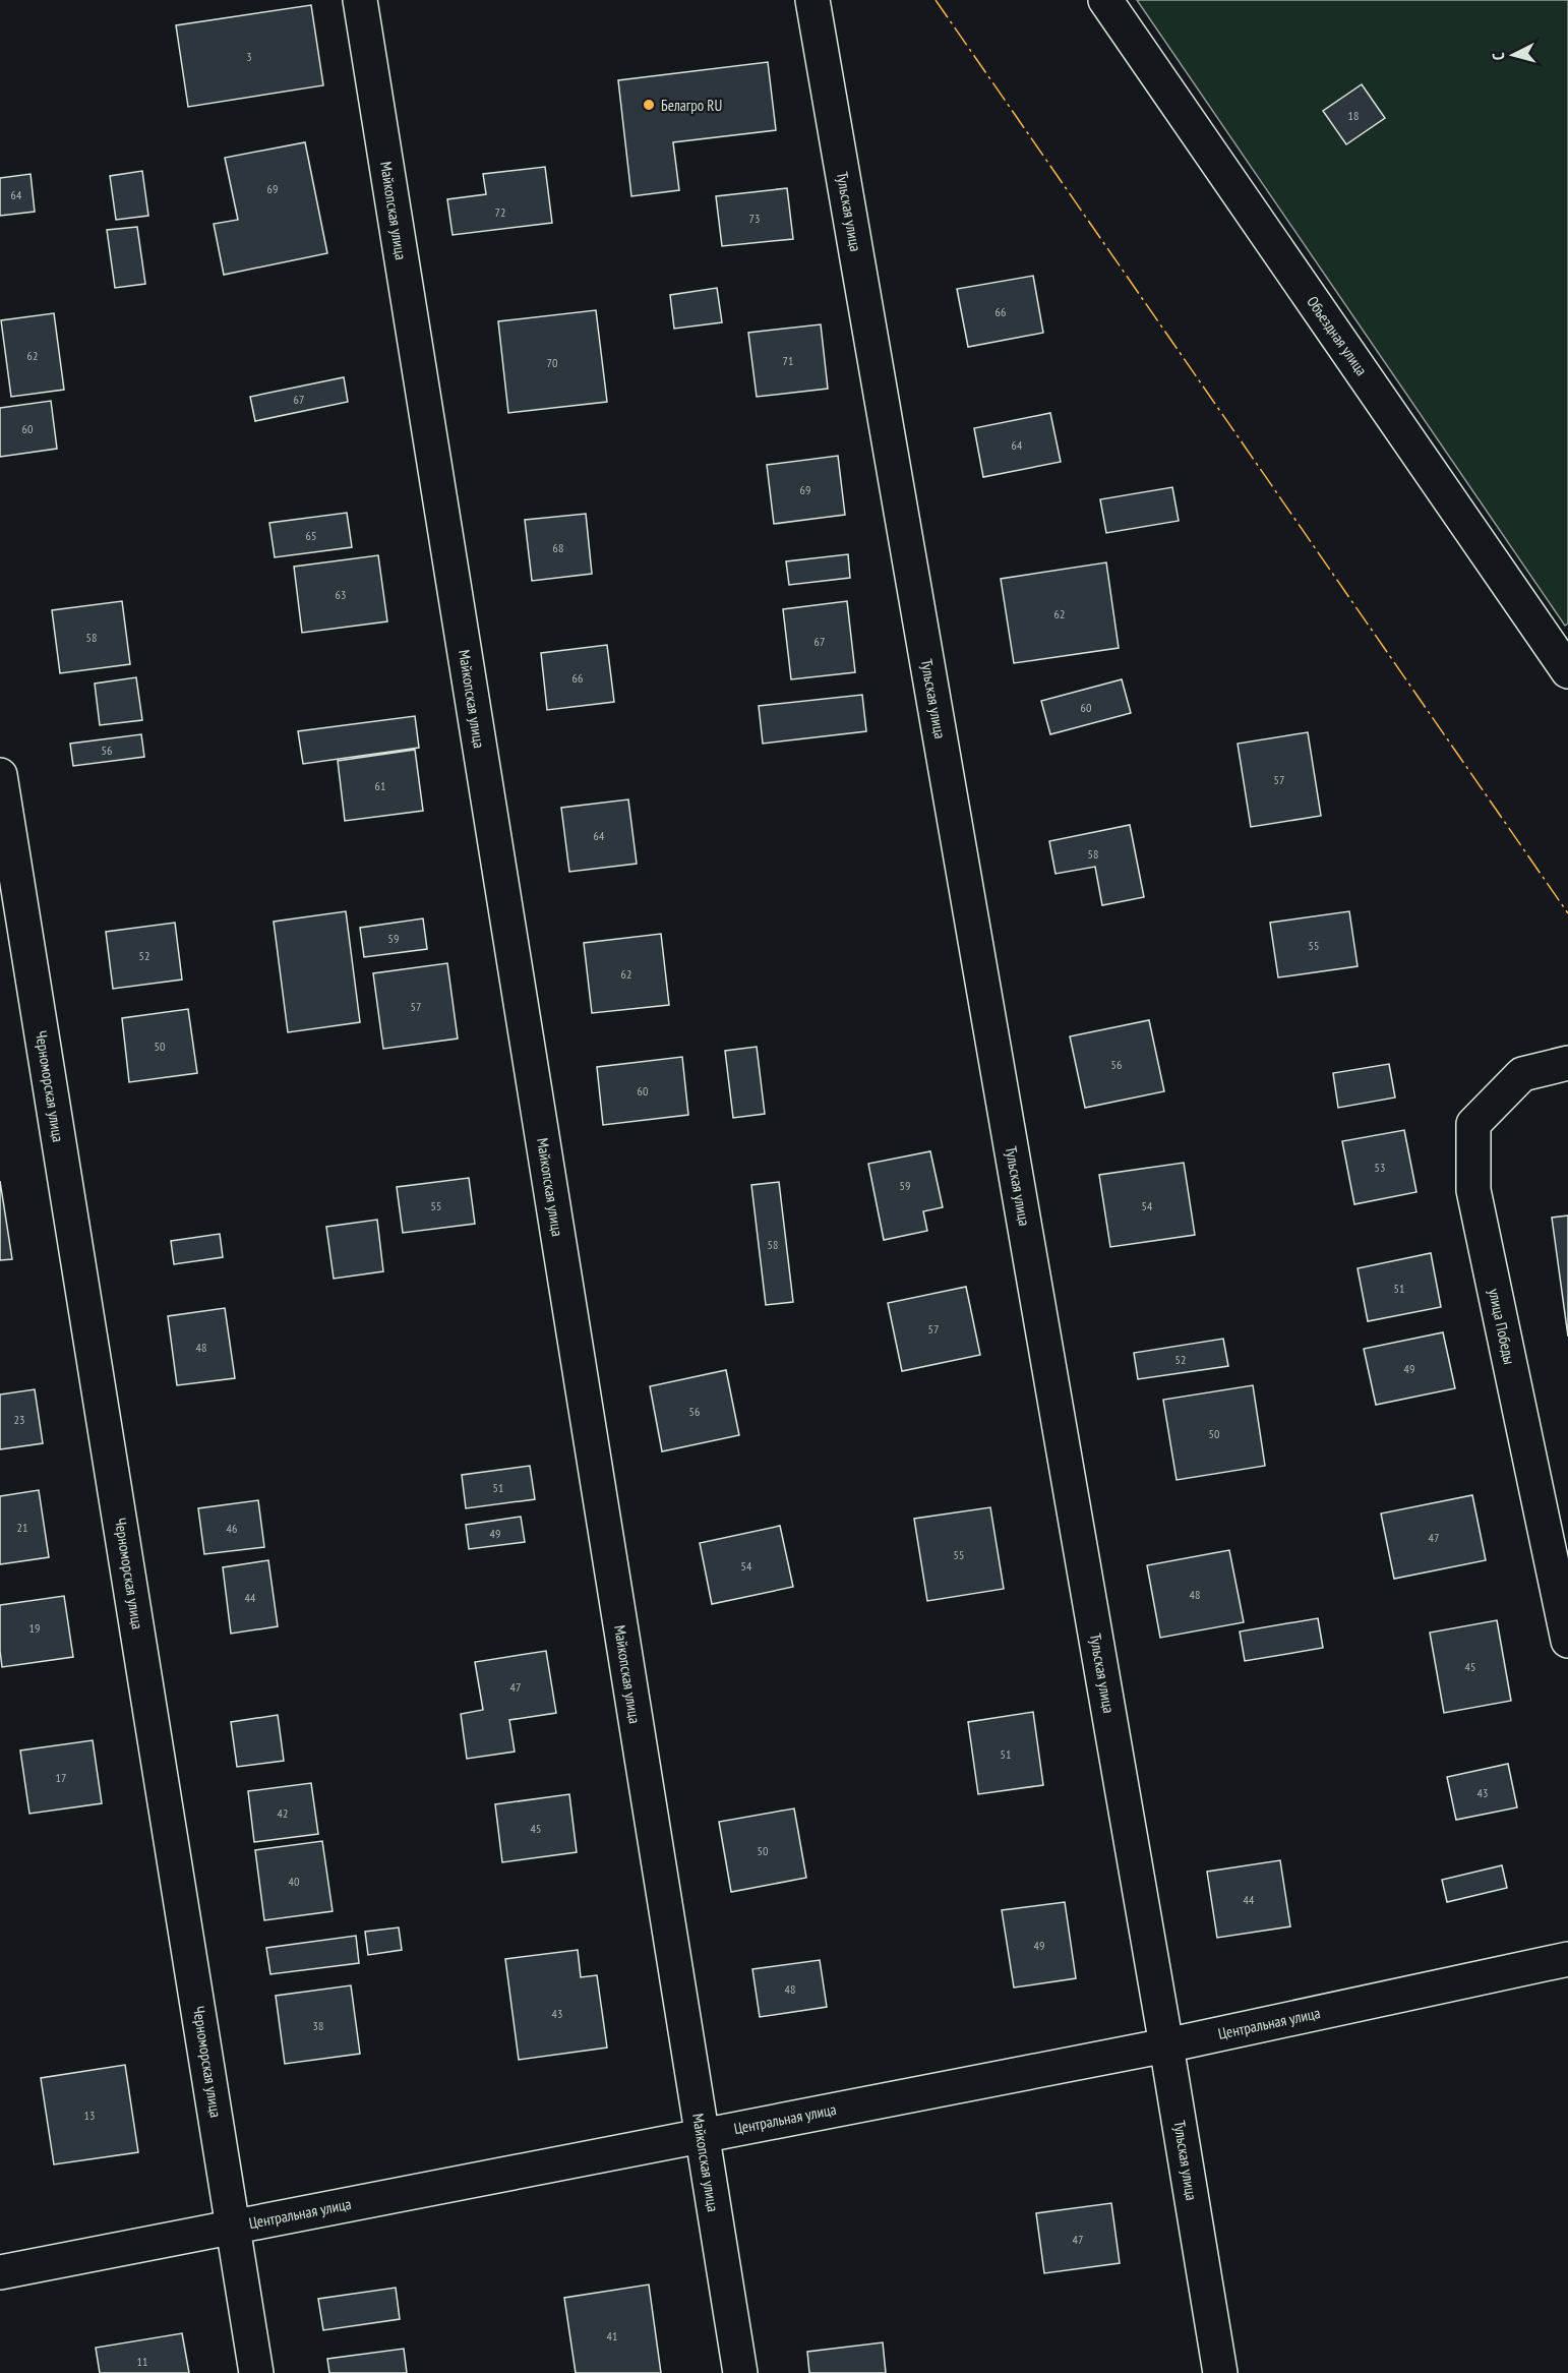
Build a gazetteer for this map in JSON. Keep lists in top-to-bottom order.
{
  "streets": {
    "street": [
      "Майкопская улица",
      "Тульская улица",
      "Объездная улица",
      "Черноморская улица",
      "улица Победы",
      "Центральная улица"
    ]
  },
  "crossings": [
    ["Майкопская улица", "Центральная улица"],
    ["Тульская улица", "Центральная улица"],
    ["Черноморская улица", "Центральная улица"]
  ],
  "places": ["Белагро RU"],
  "house_numbers": [
    "3",
    "18",
    "69",
    "64",
    "72",
    "73",
    "66",
    "62",
    "71",
    "70",
    "67",
    "60",
    "64",
    "69",
    "65",
    "68",
    "63",
    "62",
    "58",
    "67",
    "66",
    "60",
    "56",
    "57",
    "61",
    "64",
    "58",
    "59",
    "55",
    "52",
    "62",
    "57",
    "50",
    "56",
    "60",
    "53",
    "59",
    "55",
    "54",
    "58",
    "51",
    "57",
    "48",
    "52",
    "49",
    "56",
    "23",
    "50",
    "51",
    "21",
    "46",
    "49",
    "47",
    "55",
    "54",
    "48",
    "44",
    "19",
    "45",
    "47",
    "51",
    "17",
    "43",
    "42",
    "45",
    "50",
    "40",
    "44",
    "49",
    "48",
    "43",
    "38",
    "13",
    "47",
    "41",
    "11"
  ],
  "north": "left"
}
